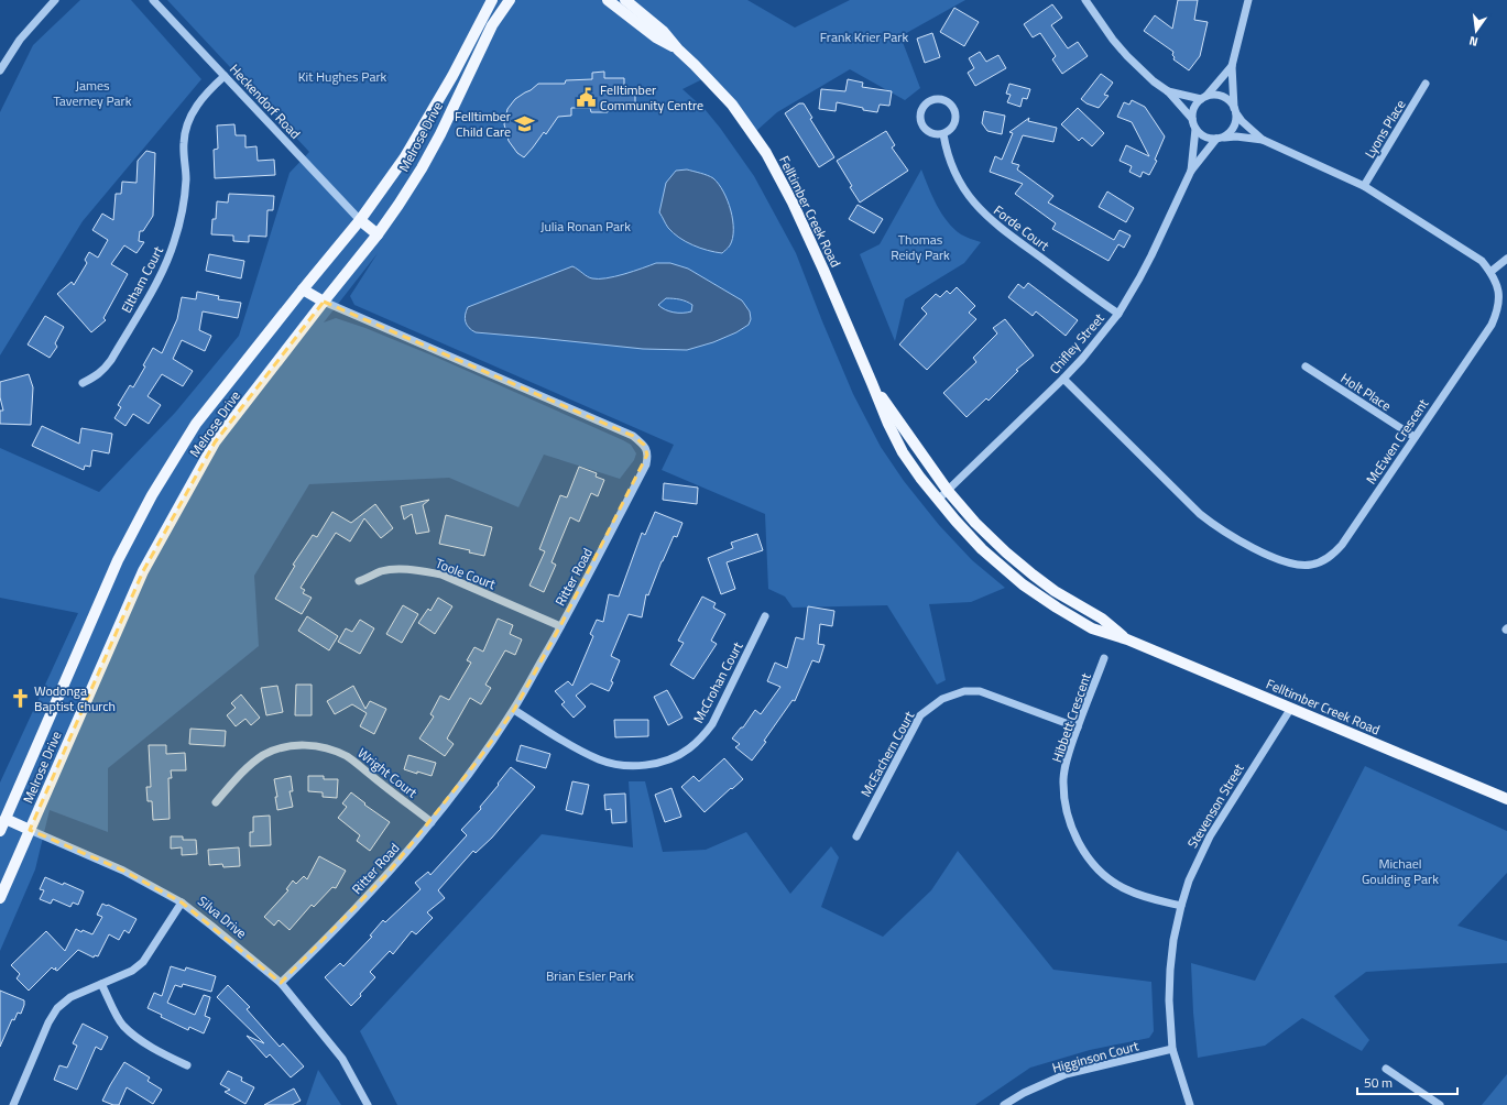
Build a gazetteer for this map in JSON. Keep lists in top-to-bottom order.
{
  "streets": {
    "main road": ["Melrose Drive", "Felltimber Creek Road", "Silva Drive"],
    "street": [
      "Heckendorf Road",
      "Lyons Place",
      "Forde Court",
      "Eltham Court",
      "Chifley Street",
      "Holt Place",
      "McEwen Crescent",
      "Toole Court",
      "Ritter Road",
      "McCrohan Court",
      "Hibbett Crescent",
      "McEachern Court",
      "Wright Court",
      "Stevenson Street",
      "Higginson Court"
    ]
  },
  "crossings": [
    ["Heckendorf Road", "Melrose Drive"],
    ["Heckendorf Road", "Eltham Court"],
    ["Lyons Place", "McEwen Crescent"],
    ["Melrose Drive", "Ritter Road"],
    ["Melrose Drive", "Silva Drive"],
    ["Felltimber Creek Road", "Chifley Street"],
    ["Felltimber Creek Road", "Stevenson Street"],
    ["Forde Court", "Chifley Street"],
    ["Chifley Street", "McEwen Crescent"],
    ["Holt Place", "McEwen Crescent"],
    ["Toole Court", "Ritter Road"],
    ["Ritter Road", "McCrohan Court"],
    ["Ritter Road", "Wright Court"],
    ["Ritter Road", "Silva Drive"],
    ["Hibbett Crescent", "McEachern Court"],
    ["Hibbett Crescent", "Stevenson Street"],
    ["Stevenson Street", "Higginson Court"]
  ],
  "parks": [
    "Frank Krier Park",
    "Kit Hughes Park",
    "James Taverney Park",
    "Julia Ronan Park",
    "Thomas Reidy Park",
    "Michael Goulding Park",
    "Brian Esler Park"
  ],
  "places": {
    "public building": ["Felltimber Community Centre"],
    "school or university": ["Felltimber Child Care"],
    "church": ["Wodonga Baptist Church"]
  },
  "scale_bar": "50 m",
  "north": "bottom"
}
